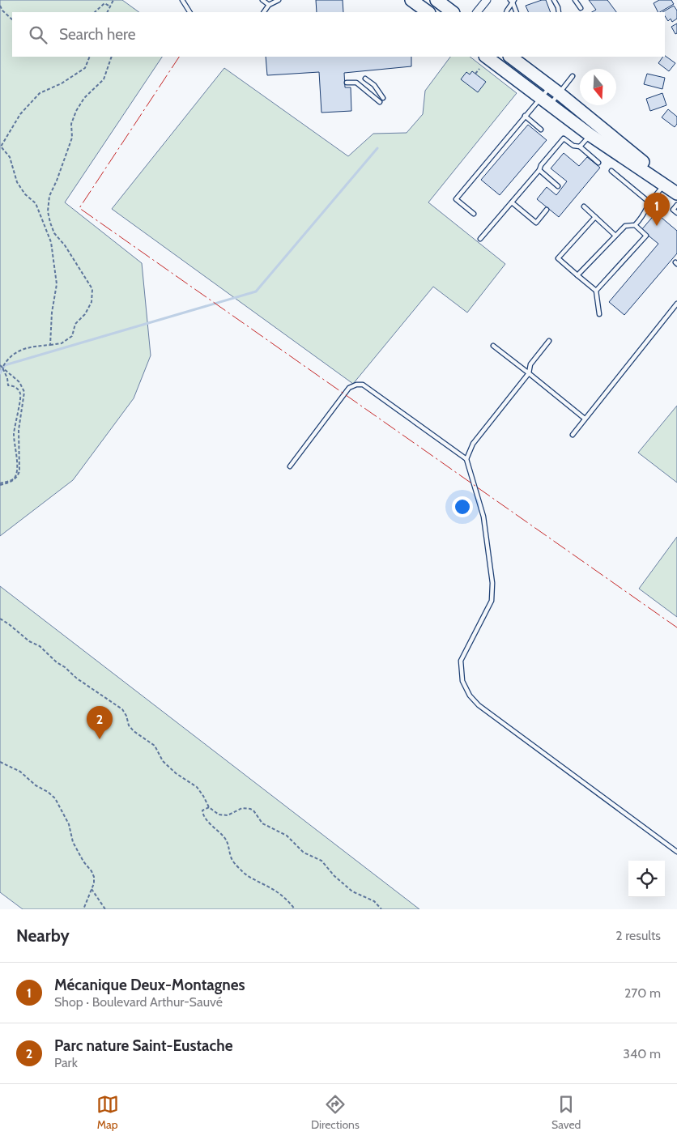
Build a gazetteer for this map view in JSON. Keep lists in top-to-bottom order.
{
  "north": "bottom",
  "page": {
    "search": "Search here",
    "pins": ["1", "2"],
    "heading": ["Nearby", "2 results"],
    "list": [
      {
        "mark": "1",
        "name": "Mécanique Deux-Montagnes",
        "note": "Shop · Boulevard Arthur-Sauvé",
        "value": "270 m"
      },
      {
        "mark": "2",
        "name": "Parc nature Saint-Eustache",
        "note": "Park",
        "value": "340 m"
      }
    ],
    "nav": ["Map", "Directions", "Saved"]
  }
}
